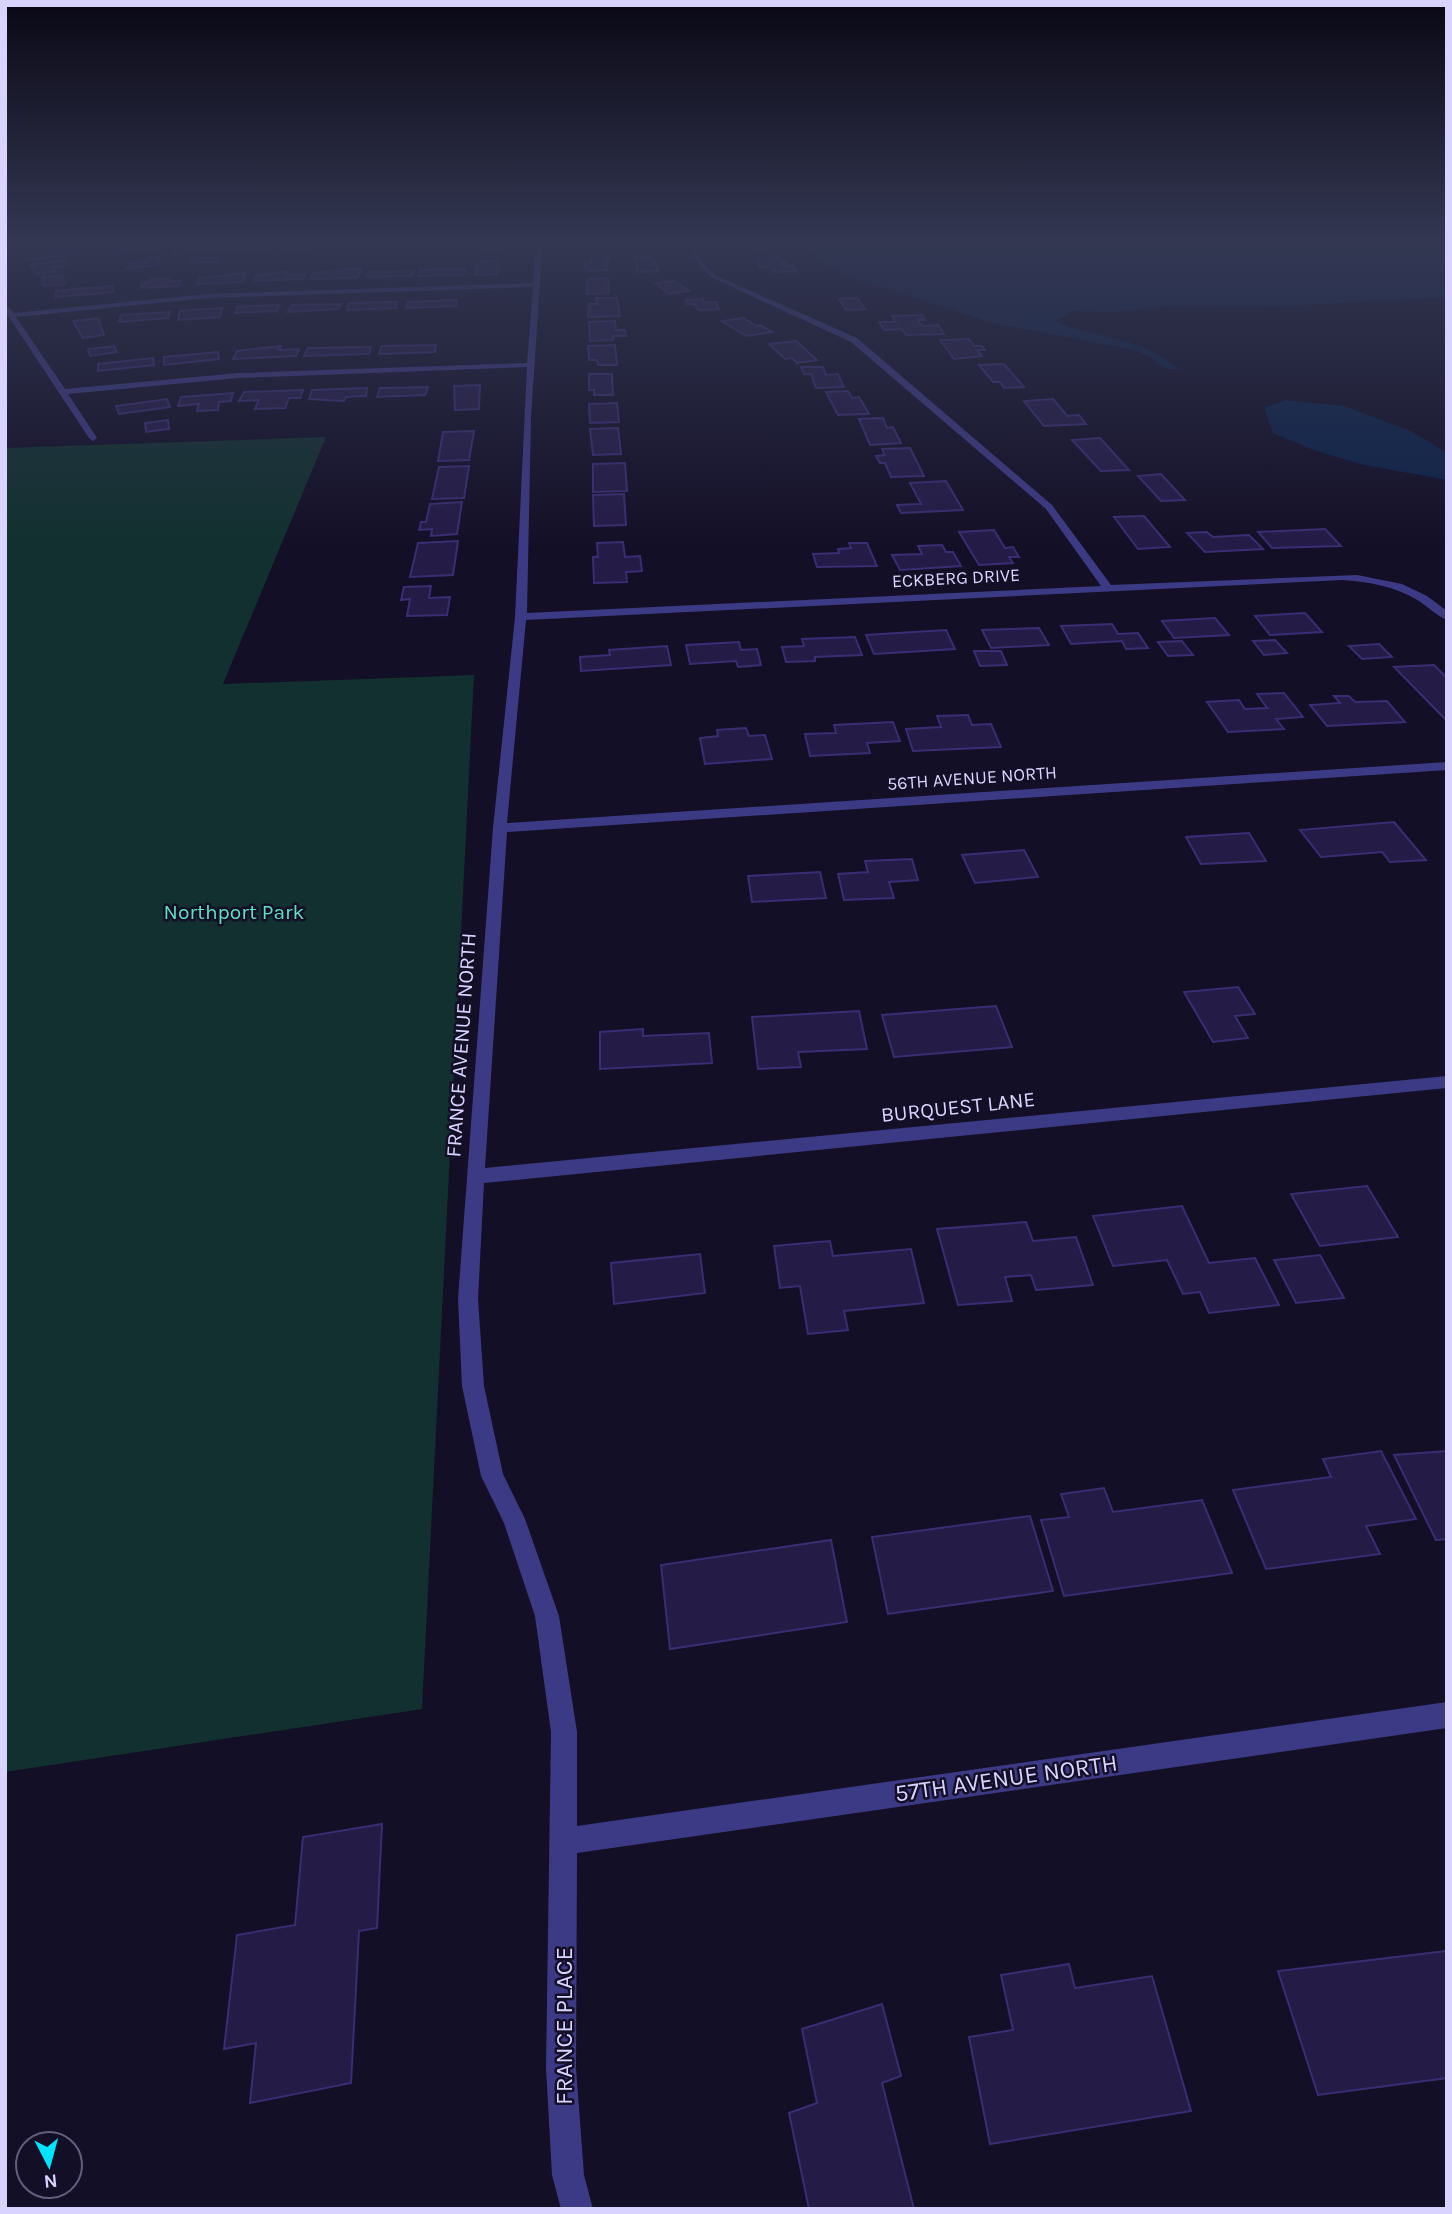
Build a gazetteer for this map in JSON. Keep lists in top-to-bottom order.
{
  "streets": {
    "street": [
      "ECKBERG DRIVE",
      "56TH AVENUE NORTH",
      "FRANCE AVENUE NORTH",
      "BURQUEST LANE",
      "57TH AVENUE NORTH",
      "FRANCE PLACE"
    ]
  },
  "crossings": [
    ["ECKBERG DRIVE", "FRANCE AVENUE NORTH"],
    ["56TH AVENUE NORTH", "FRANCE AVENUE NORTH"],
    ["FRANCE AVENUE NORTH", "BURQUEST LANE"],
    ["FRANCE AVENUE NORTH", "57TH AVENUE NORTH"],
    ["FRANCE AVENUE NORTH", "FRANCE PLACE"],
    ["57TH AVENUE NORTH", "FRANCE PLACE"]
  ],
  "parks": ["Northport Park"],
  "north": "bottom"
}
